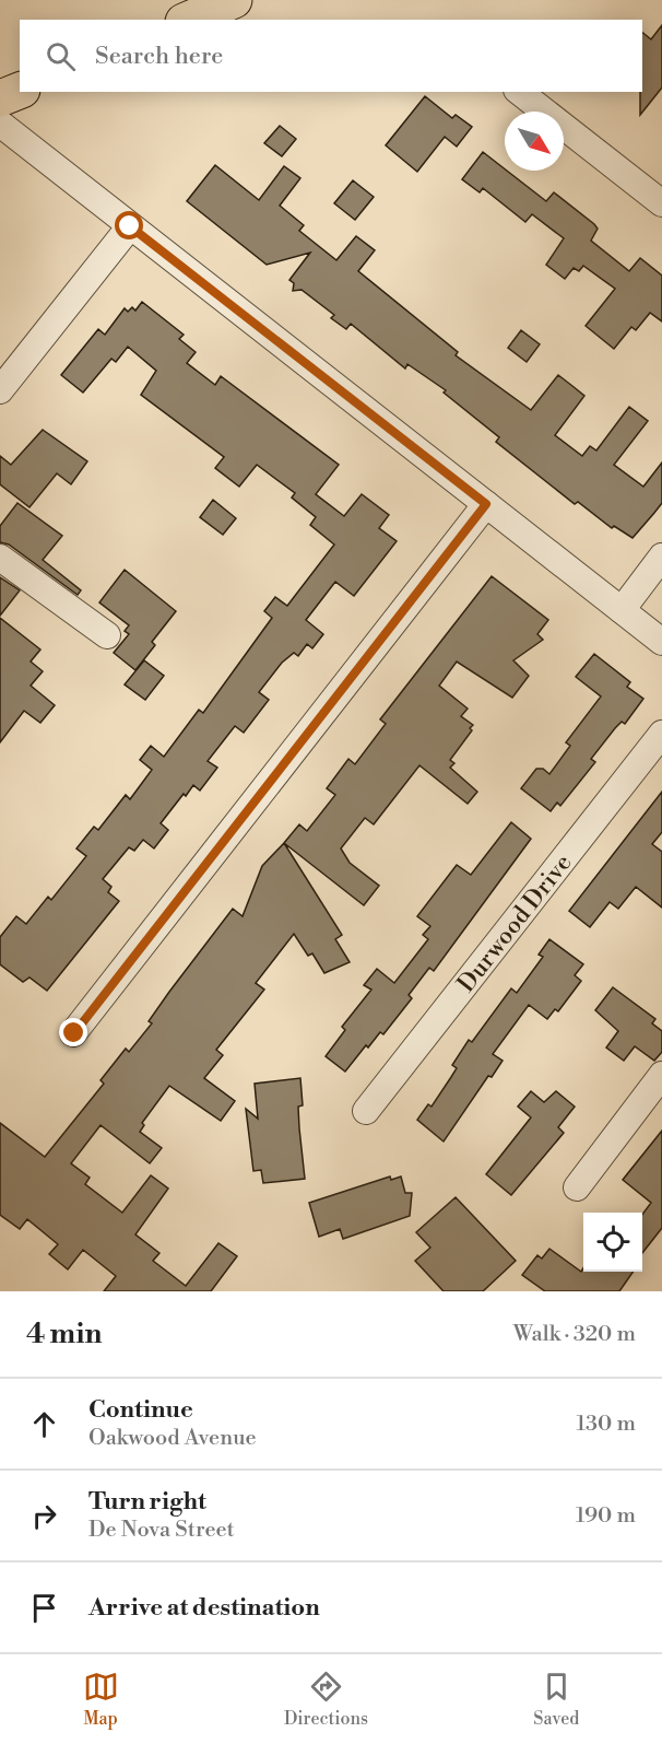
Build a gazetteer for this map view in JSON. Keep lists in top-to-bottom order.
{
  "streets": {
    "street": ["Durwood Drive"]
  },
  "north": "bottom right",
  "page": {
    "search": "Search here",
    "heading": ["4 min", "Walk · 320 m"],
    "list": [
      ["Continue", "Oakwood Avenue", "130 m"],
      ["Turn right", "De Nova Street", "190 m"],
      "Arrive at destination"
    ],
    "nav": ["Map", "Directions", "Saved"]
  }
}
